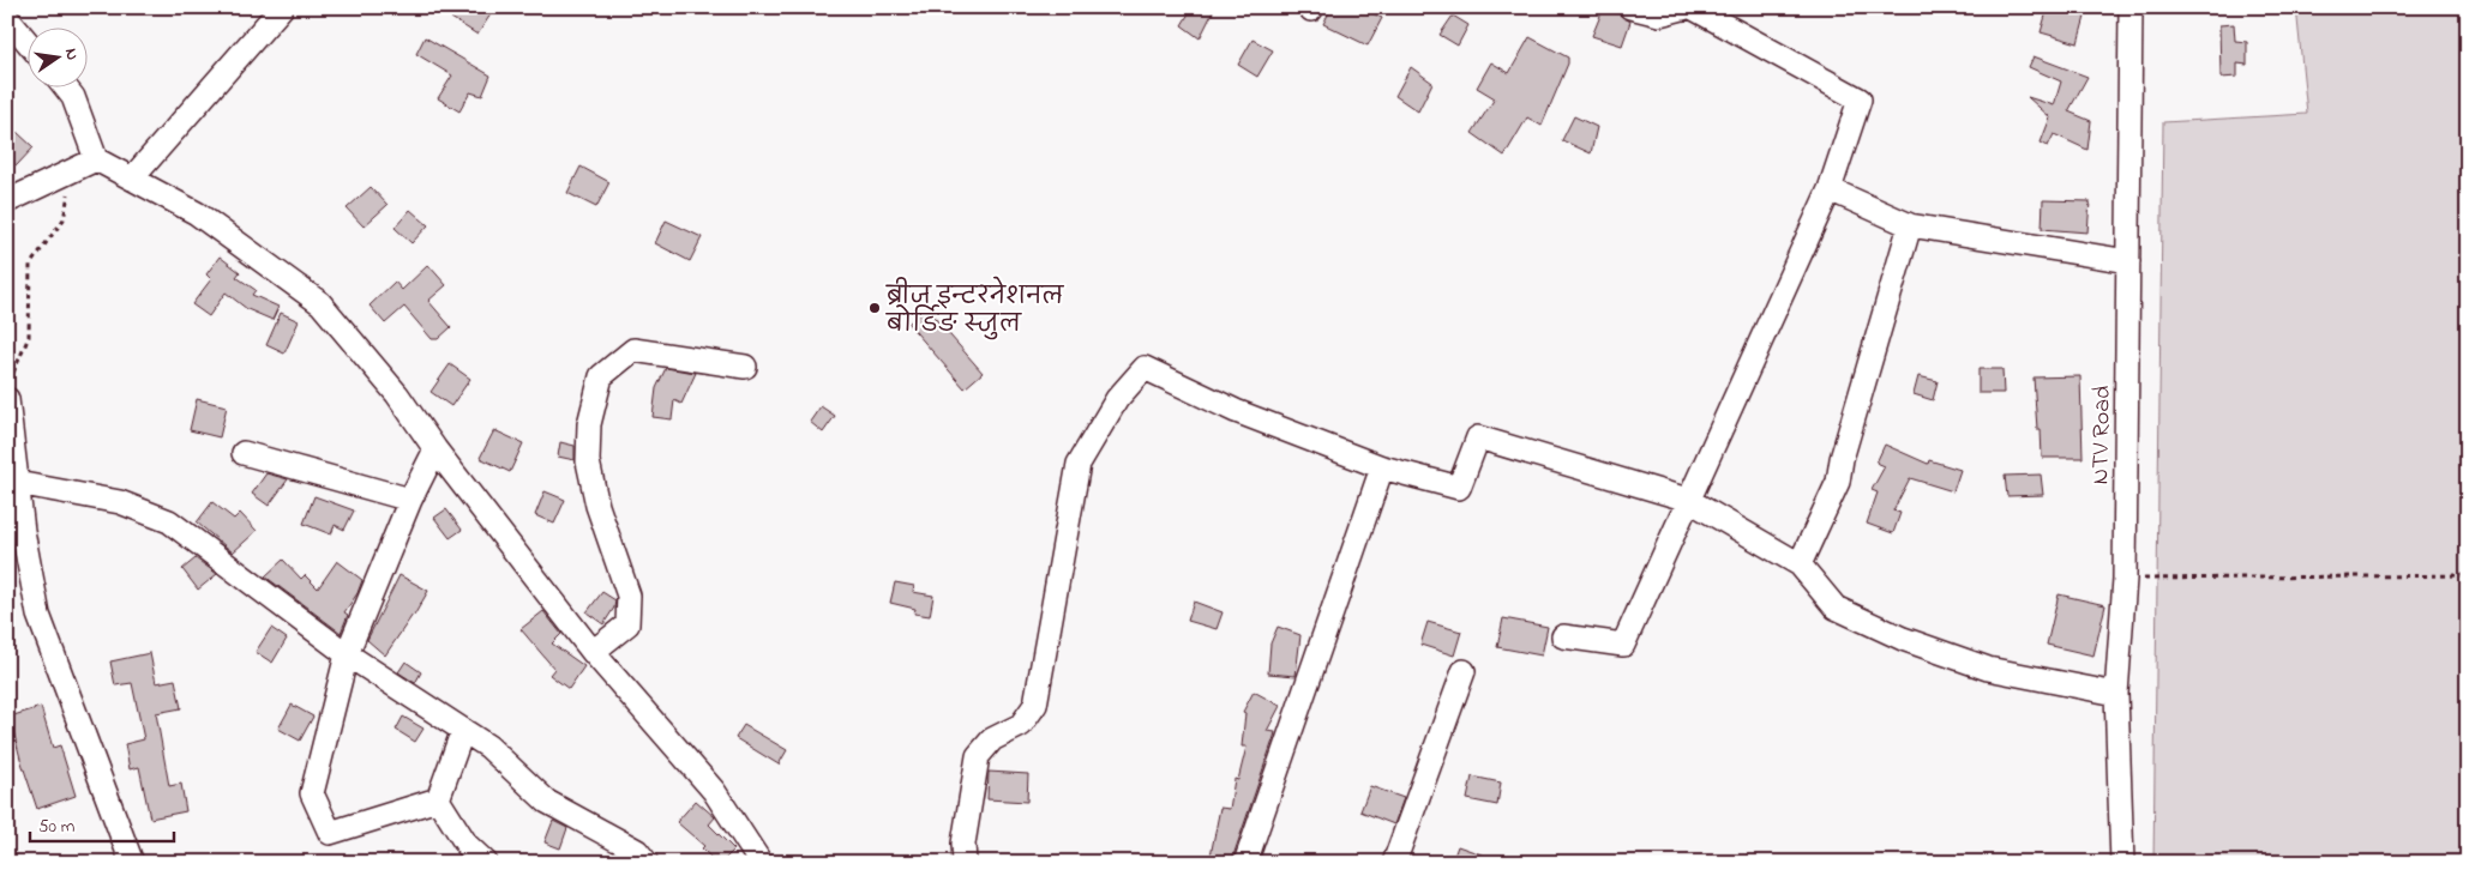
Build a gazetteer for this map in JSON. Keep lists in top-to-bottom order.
{
  "streets": {
    "street": ["NTV Road"]
  },
  "places": ["ब्रीज इन्टरनेशनल बोर्डिङ स्जुल"],
  "scale_bar": "50 m",
  "north": "right"
}
